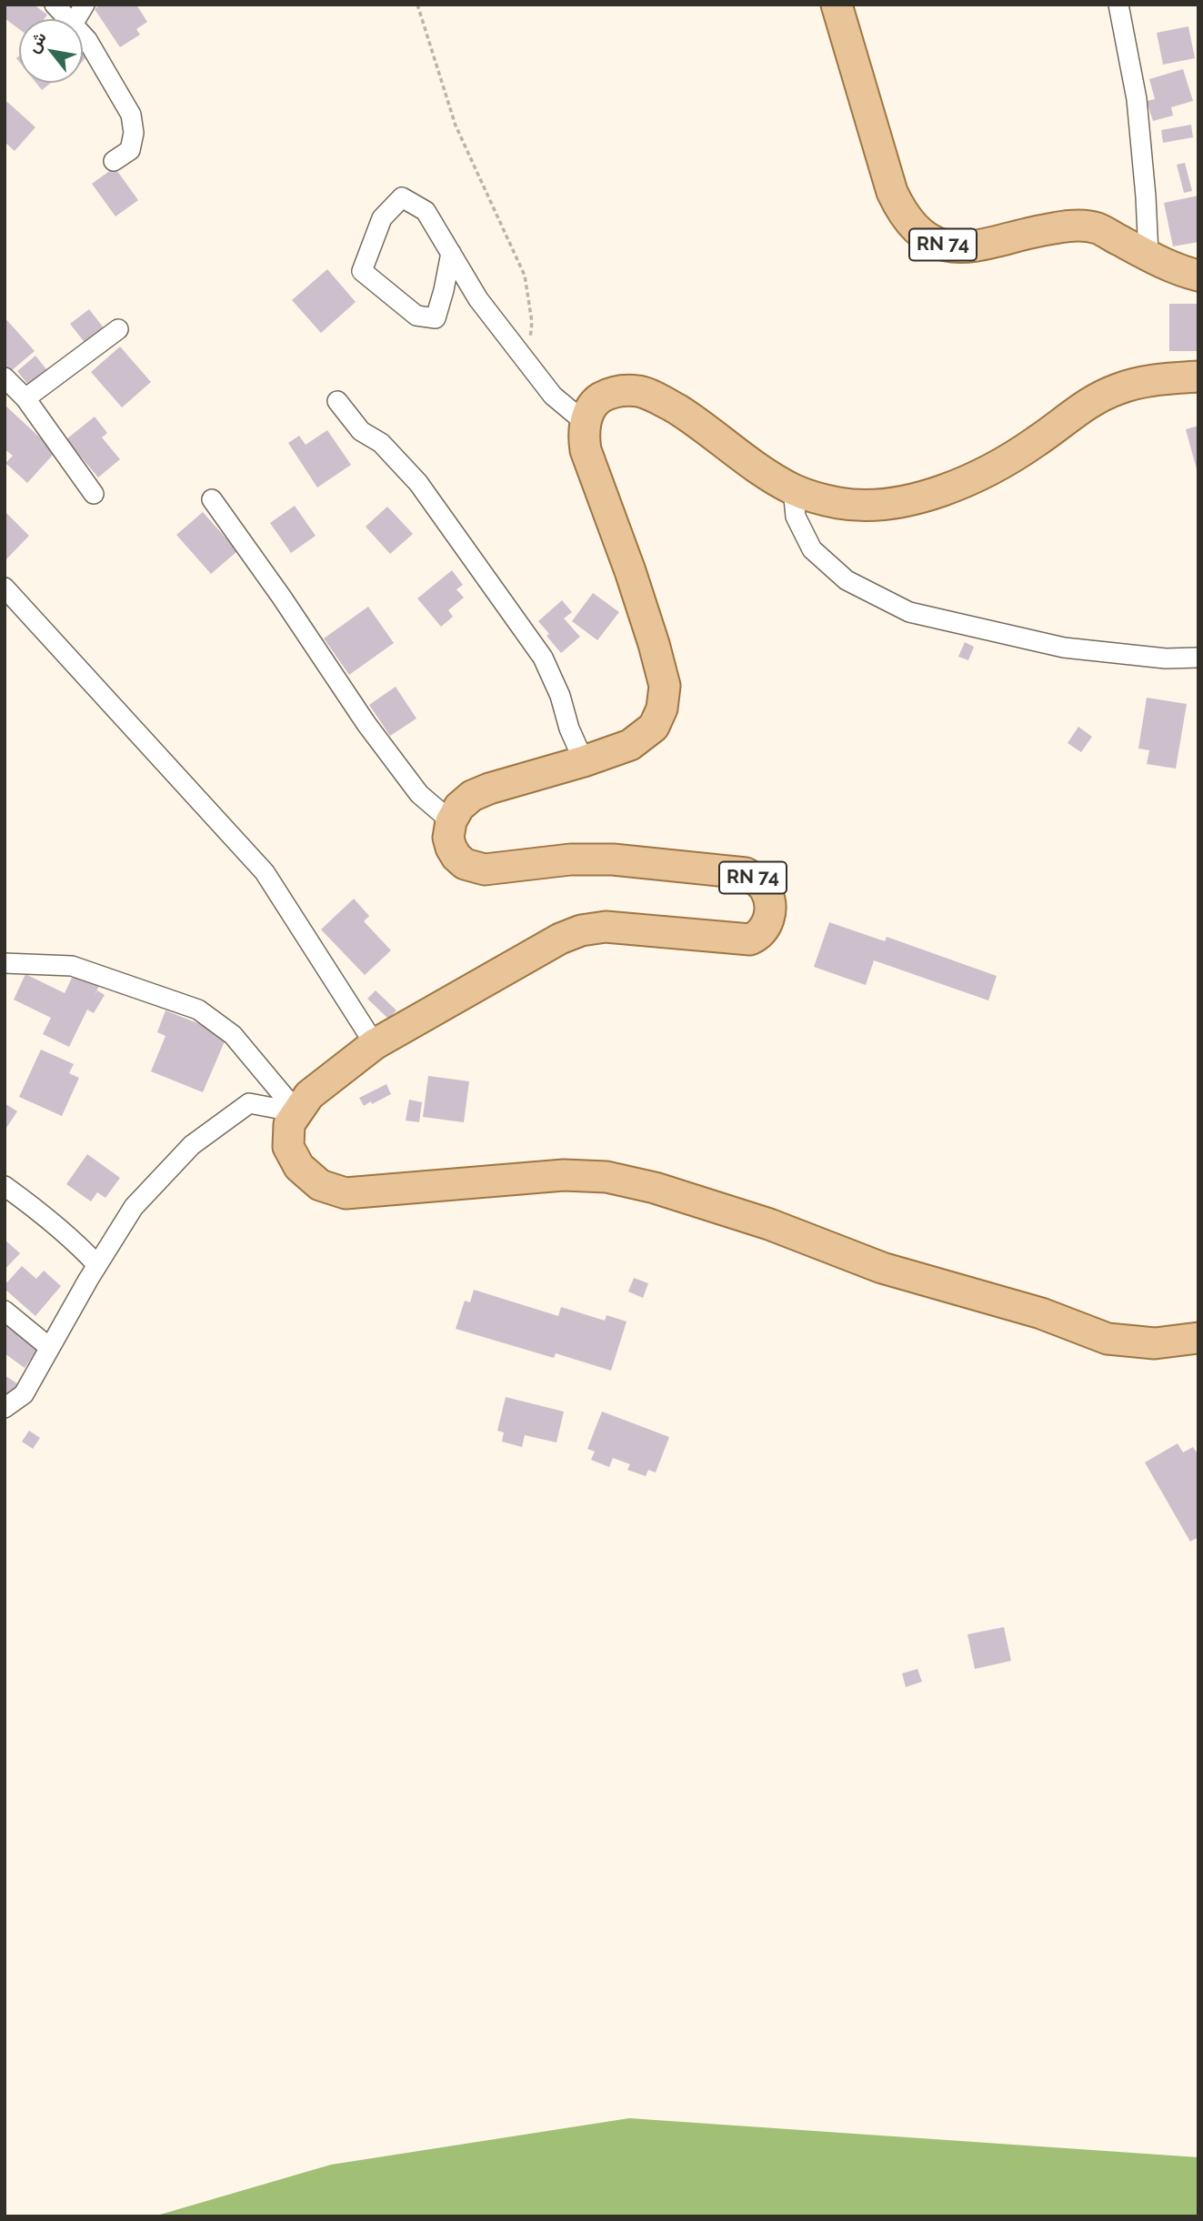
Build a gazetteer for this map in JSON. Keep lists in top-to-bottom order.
{
  "streets": {
    "main road": ["RN 74"]
  },
  "north": "top left"
}
